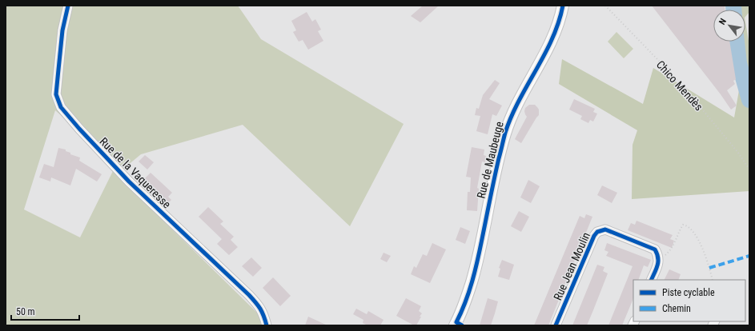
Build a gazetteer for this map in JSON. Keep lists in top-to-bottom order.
{
  "streets": {
    "street": ["Rue de Maubeuge", "Rue de la Vaqueresse", "Rue Jean Moulin"],
    "path": ["Chico Mendès"]
  },
  "legend": ["Piste cyclable", "Chemin"],
  "scale_bar": "50 m",
  "north": "top left"
}
